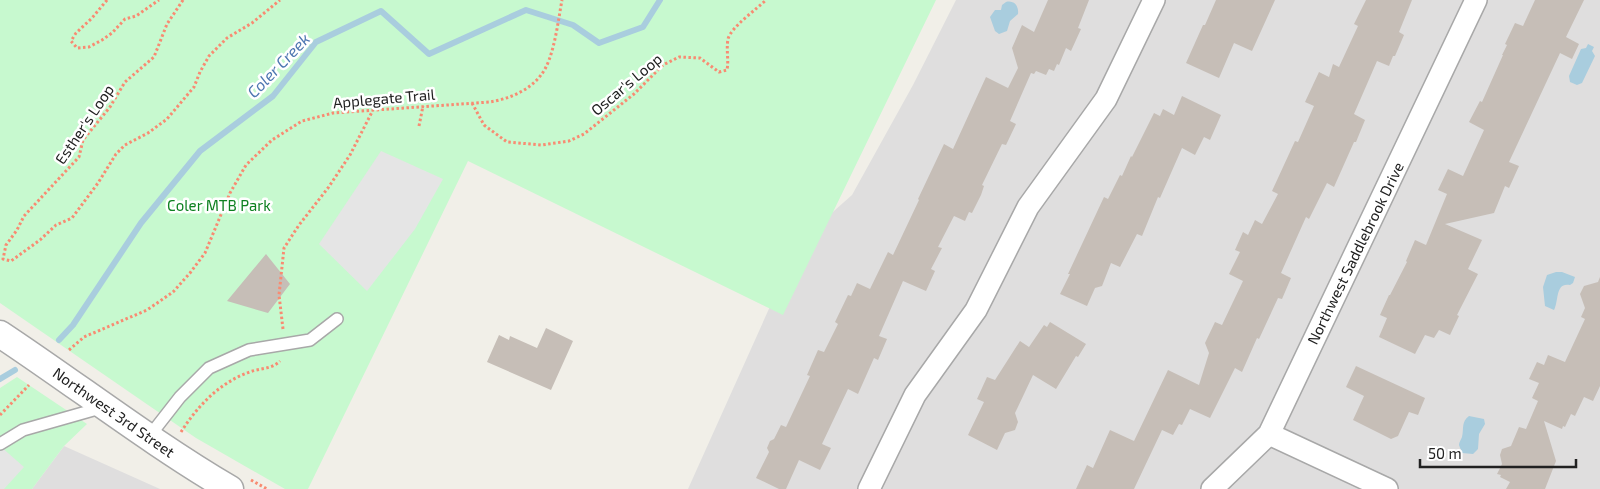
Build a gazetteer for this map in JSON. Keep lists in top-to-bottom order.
{
  "streets": {
    "street": ["Northwest Saddlebrook Drive", "Northwest 3rd Street"],
    "path": ["Oscar's Loop", "Applegate Trail", "Esther's Loop"]
  },
  "crossings": [
    ["Oscar's Loop", "Applegate Trail"]
  ],
  "water": ["Coler Creek"],
  "parks": ["Coler MTB Park"],
  "scale_bar": "50 m"
}
